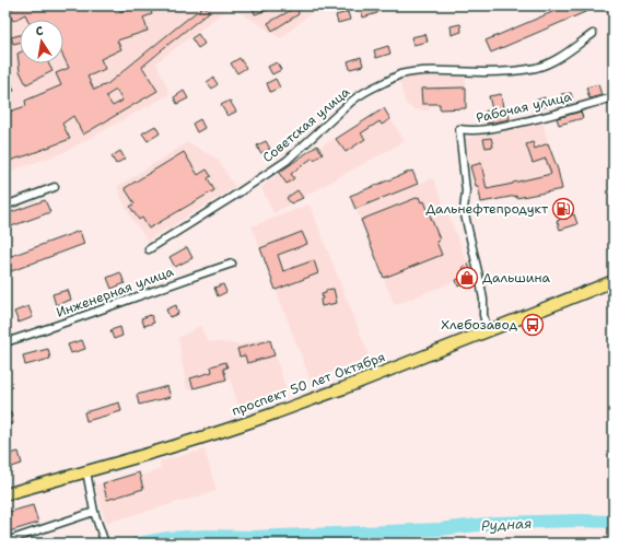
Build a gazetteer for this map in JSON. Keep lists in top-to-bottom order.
{
  "streets": {
    "main road": ["проспект 50 лет Октября"],
    "street": ["Рабочая улица", "Советская улица", "Инженерная улица"]
  },
  "crossings": [
    ["Рабочая улица", "проспект 50 лет Октября"]
  ],
  "water": ["Рудная"],
  "places": {
    "fuel station": ["Дальнефтепродукт"],
    "shop": ["Дальшина"],
    "bus stop": ["Хлебозавод"]
  },
  "north": "top"
}
